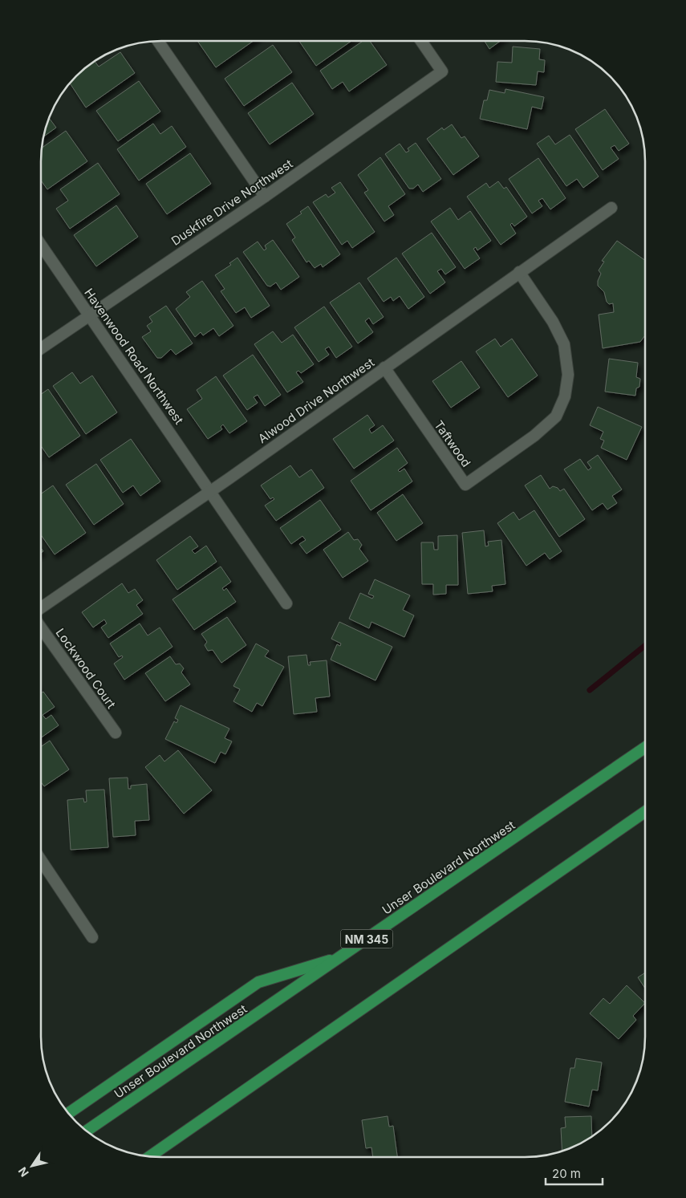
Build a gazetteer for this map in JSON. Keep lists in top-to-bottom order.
{
  "streets": {
    "main road": ["Unser Boulevard Northwest", "NM 345"],
    "street": [
      "Duskfire Drive Northwest",
      "Havenwood Road Northwest",
      "Alwood Drive Northwest",
      "Taftwood",
      "Lockwood Court"
    ]
  },
  "crossings": [
    ["Duskfire Drive Northwest", "Havenwood Road Northwest"],
    ["Havenwood Road Northwest", "Alwood Drive Northwest"],
    ["Alwood Drive Northwest", "Taftwood"]
  ],
  "scale_bar": "20 m",
  "north": "bottom left"
}
